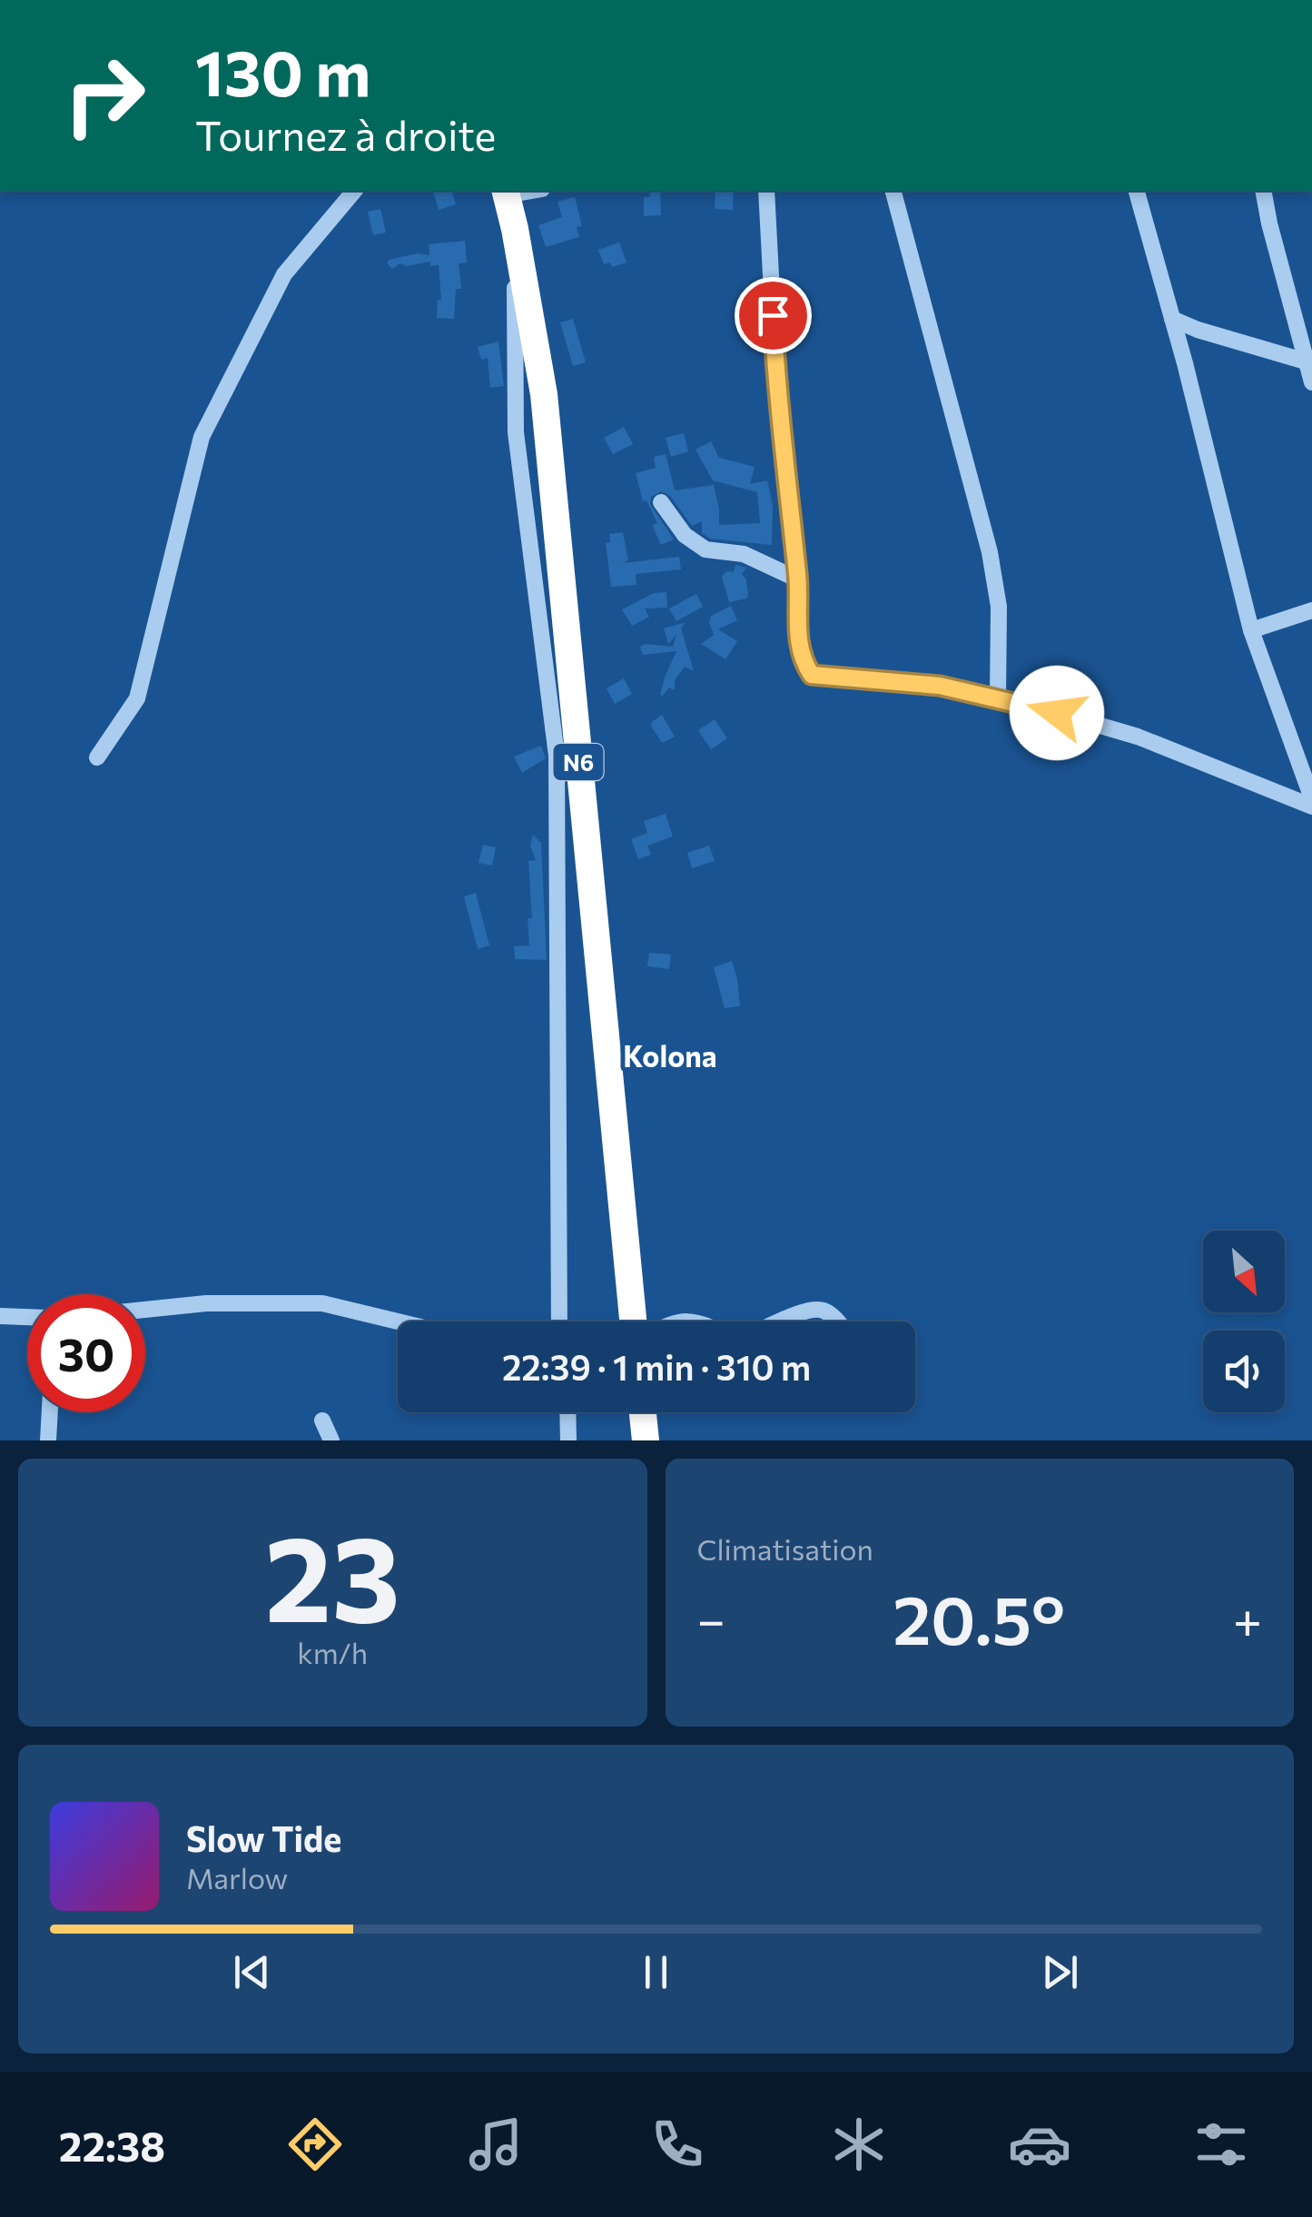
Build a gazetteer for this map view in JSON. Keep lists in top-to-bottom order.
{
  "streets": {
    "highway": ["N6"]
  },
  "districts": ["Kolona"],
  "north": "bottom right",
  "page": {
    "turn": ["130 m", "Tournez à droite"],
    "limit": "30",
    "trip": "22:39 · 1 min · 310 m",
    "tile": [
      ["23", "km/h"],
      "Climatisation"
    ],
    "heat": ["−", "20.5°", "+"],
    "song": ["Slow Tide", "Marlow"],
    "tabs": "22:38"
  }
}
